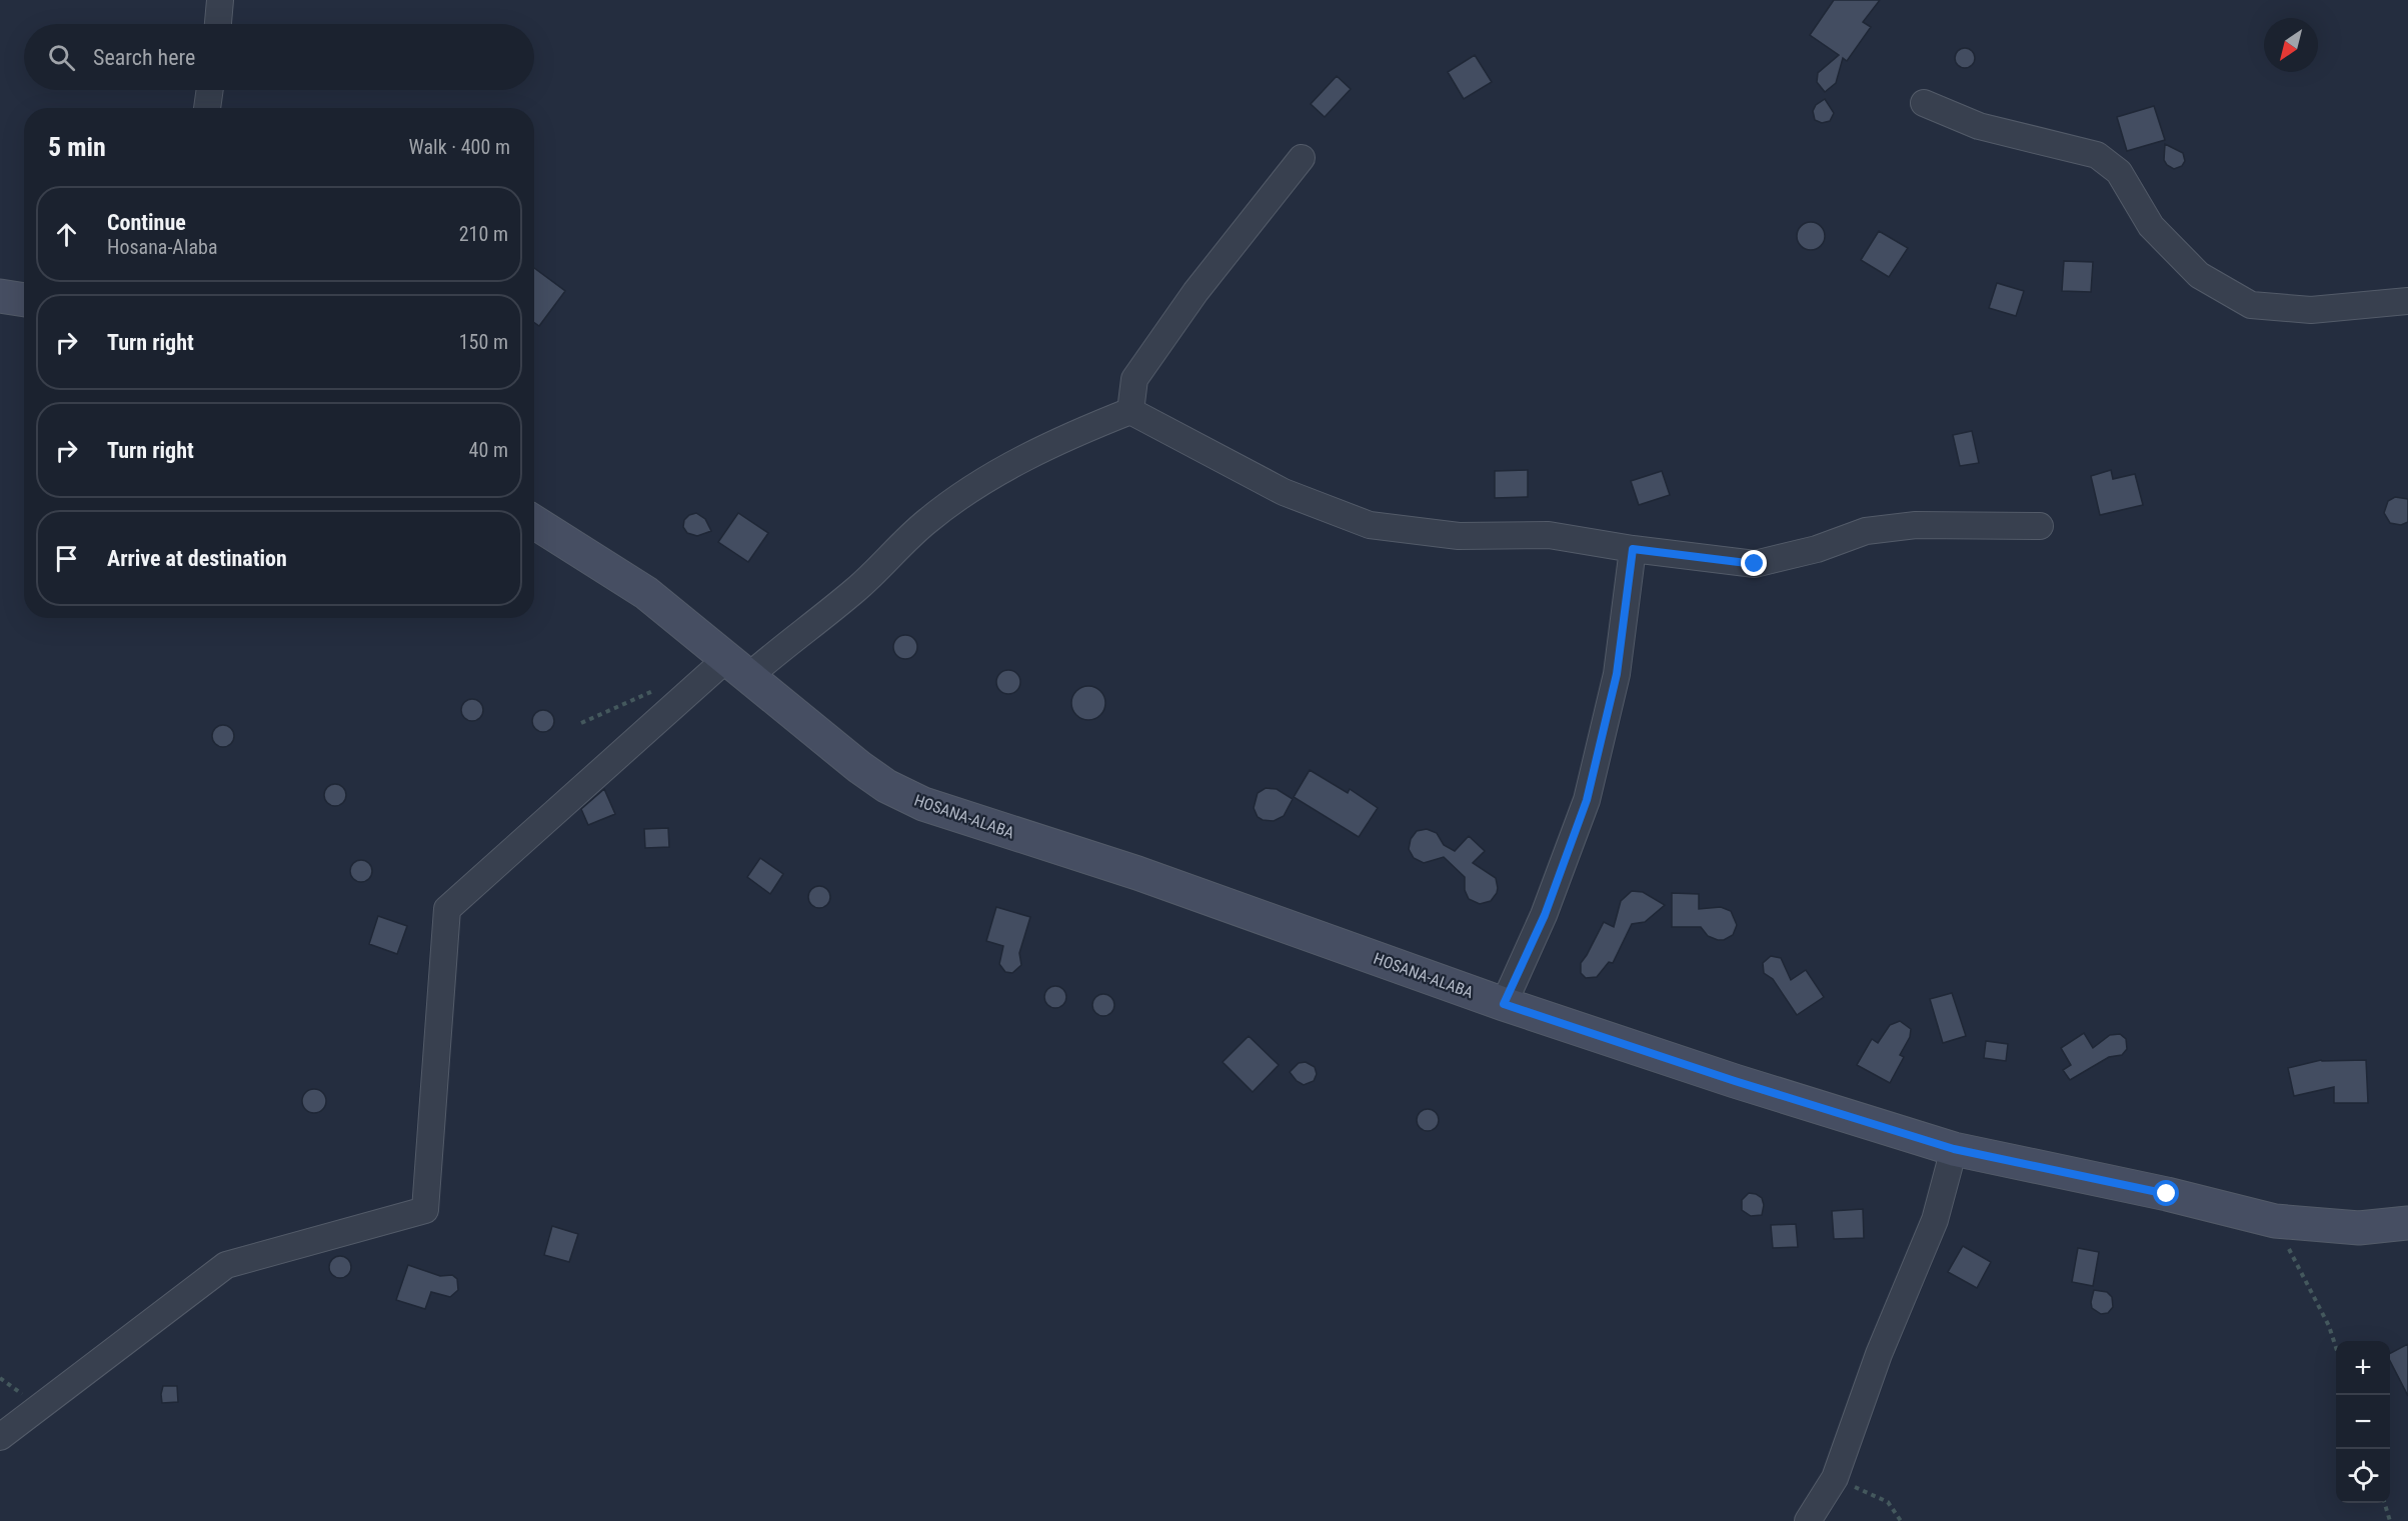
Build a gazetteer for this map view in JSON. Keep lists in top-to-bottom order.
{
  "streets": {
    "main road": ["HOSANA-ALABA"]
  },
  "north": "bottom left",
  "page": {
    "search": "Search here",
    "heading": ["5 min", "Walk · 400 m"],
    "list": [
      ["Continue", "Hosana-Alaba", "210 m"],
      ["Turn right", "150 m"],
      ["Turn right", "40 m"],
      "Arrive at destination"
    ],
    "map_buttons": ["+", "−"]
  }
}
